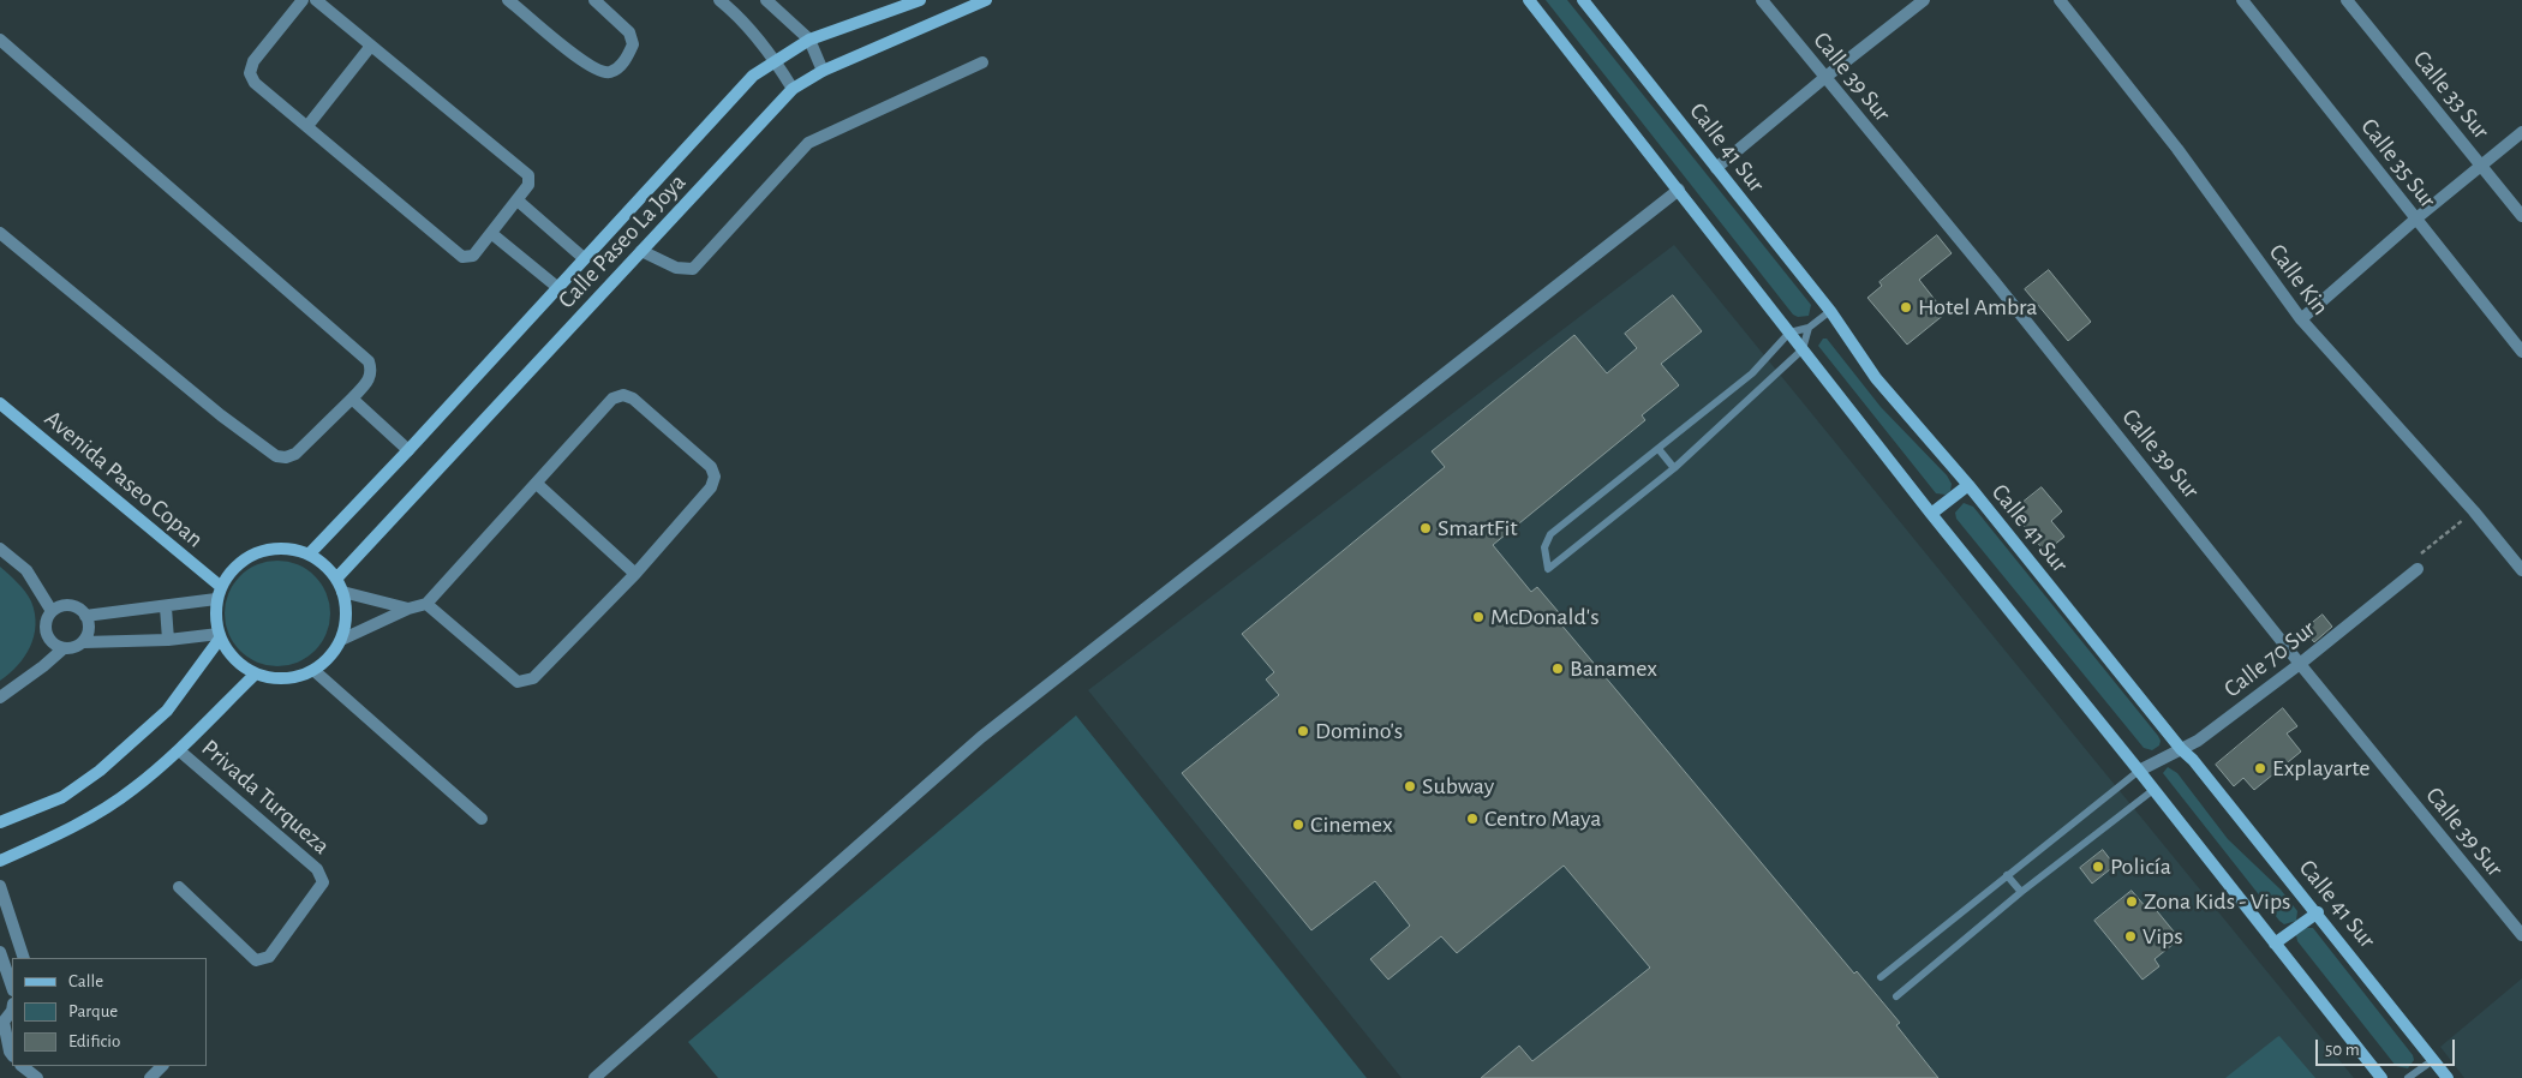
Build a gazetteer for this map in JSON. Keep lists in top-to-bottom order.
{
  "streets": {
    "main road": ["Calle 41 Sur", "Calle Paseo La Joya", "Avenida Paseo Copan"],
    "street": [
      "Calle 39 Sur",
      "Calle 33 Sur",
      "Calle 35 Sur",
      "Calle Kin",
      "Calle 70 Sur",
      "Privada Turqueza"
    ]
  },
  "crossings": [
    ["Calle 39 Sur", "Calle 70 Sur"],
    ["Calle 41 Sur", "Calle 70 Sur"],
    ["Calle Paseo La Joya", "Avenida Paseo Copan"]
  ],
  "places": [
    "Hotel Ambra",
    "SmartFit",
    "McDonald's",
    "Banamex",
    "Domino's",
    "Explayarte",
    "Subway",
    "Centro Maya",
    "Cinemex",
    "Policía",
    "Zona Kids - Vips",
    "Vips"
  ],
  "legend": ["Calle", "Parque", "Edificio"],
  "scale_bar": "50 m"
}
